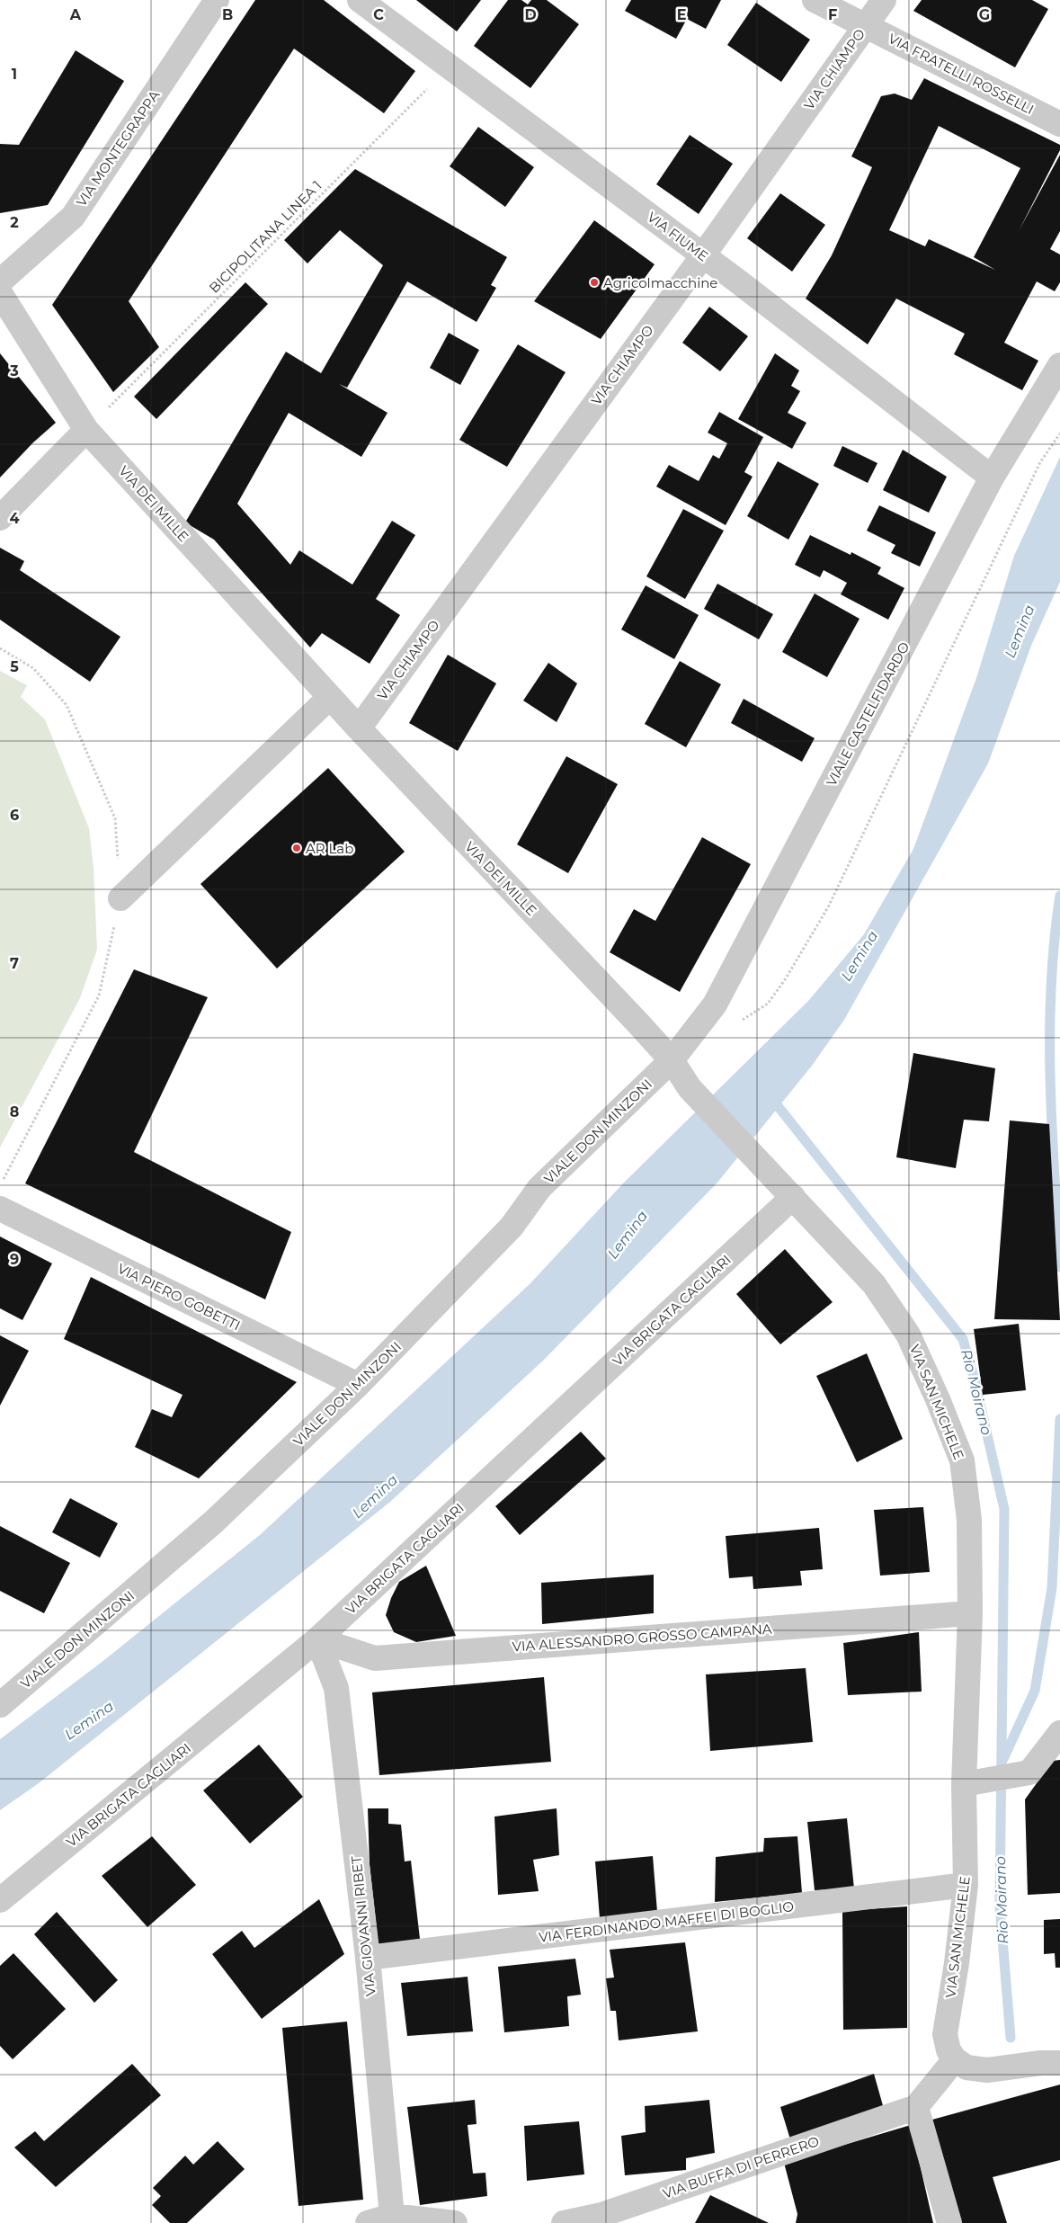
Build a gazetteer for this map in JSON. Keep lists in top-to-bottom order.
{
  "streets": {
    "street": [
      "VIA CHIAMPO",
      "VIA FRATELLI ROSSELLI",
      "VIA MONTEGRAPPA",
      "VIA FIUME",
      "VIA DEI MILLE",
      "VIALE CASTELFIDARDO",
      "VIALE DON MINZONI",
      "VIA PIERO GOBETTI",
      "VIA BRIGATA CAGLIARI",
      "VIA SAN MICHELE",
      "VIA ALESSANDRO GROSSO CAMPANA",
      "VIA FERDINANDO MAFFEI DI BOGLIO",
      "VIA GIOVANNI RIBET",
      "VIA BUFFA DI PERRERO"
    ],
    "path": ["BICIPOLITANA LINEA 1"]
  },
  "crossings": [
    ["VIA CHIAMPO", "VIA FRATELLI ROSSELLI"],
    ["VIA CHIAMPO", "VIA FIUME"],
    ["VIA CHIAMPO", "VIA DEI MILLE"],
    ["BICIPOLITANA LINEA 1", "VIA FIUME"],
    ["BICIPOLITANA LINEA 1", "VIA DEI MILLE"],
    ["VIA FIUME", "VIALE CASTELFIDARDO"],
    ["VIA DEI MILLE", "VIALE CASTELFIDARDO"],
    ["VIA DEI MILLE", "VIALE DON MINZONI"],
    ["VIA DEI MILLE", "VIA BRIGATA CAGLIARI"],
    ["VIA DEI MILLE", "VIA SAN MICHELE"],
    ["VIALE CASTELFIDARDO", "VIALE DON MINZONI"],
    ["VIALE DON MINZONI", "VIA PIERO GOBETTI"],
    ["VIA BRIGATA CAGLIARI", "VIA SAN MICHELE"],
    ["VIA BRIGATA CAGLIARI", "VIA ALESSANDRO GROSSO CAMPANA"],
    ["VIA BRIGATA CAGLIARI", "VIA GIOVANNI RIBET"],
    ["VIA SAN MICHELE", "VIA ALESSANDRO GROSSO CAMPANA"],
    ["VIA SAN MICHELE", "VIA FERDINANDO MAFFEI DI BOGLIO"],
    ["VIA ALESSANDRO GROSSO CAMPANA", "VIA GIOVANNI RIBET"],
    ["VIA FERDINANDO MAFFEI DI BOGLIO", "VIA GIOVANNI RIBET"]
  ],
  "water": ["Lemina", "Rio Moirano"],
  "places": ["Agricolmacchine", "AR Lab"],
  "grid": {
    "columns": [
      "A",
      "B",
      "C",
      "D",
      "E",
      "F",
      "G"
    ],
    "rows": [
      "1",
      "2",
      "3",
      "4",
      "5",
      "6",
      "7",
      "8",
      "9"
    ]
  }
}
